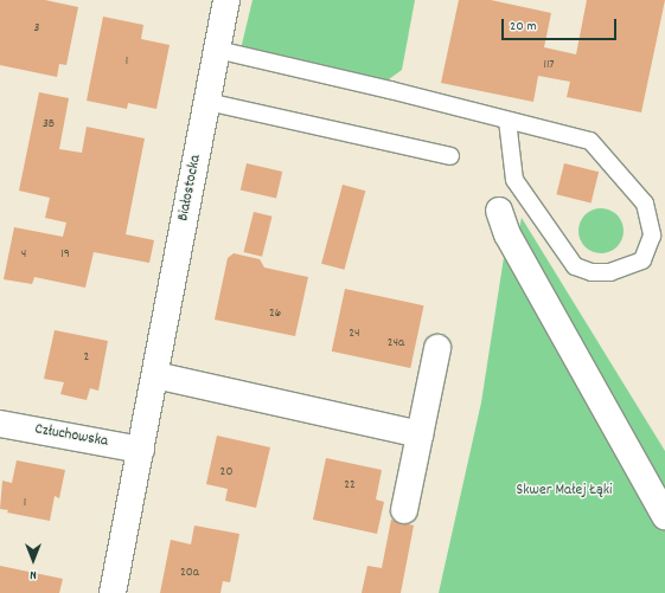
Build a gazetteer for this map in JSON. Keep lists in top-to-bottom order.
{
  "streets": {
    "street": ["Białostocka", "Człuchowska"]
  },
  "crossings": [
    ["Białostocka", "Człuchowska"]
  ],
  "parks": ["Skwer Małej Łąki"],
  "house_numbers": [
    "3",
    "1",
    "117",
    "3B",
    "4",
    "19",
    "26",
    "24",
    "24a",
    "2",
    "20",
    "22",
    "1",
    "20a"
  ],
  "scale_bar": "20 m",
  "north": "bottom"
}
